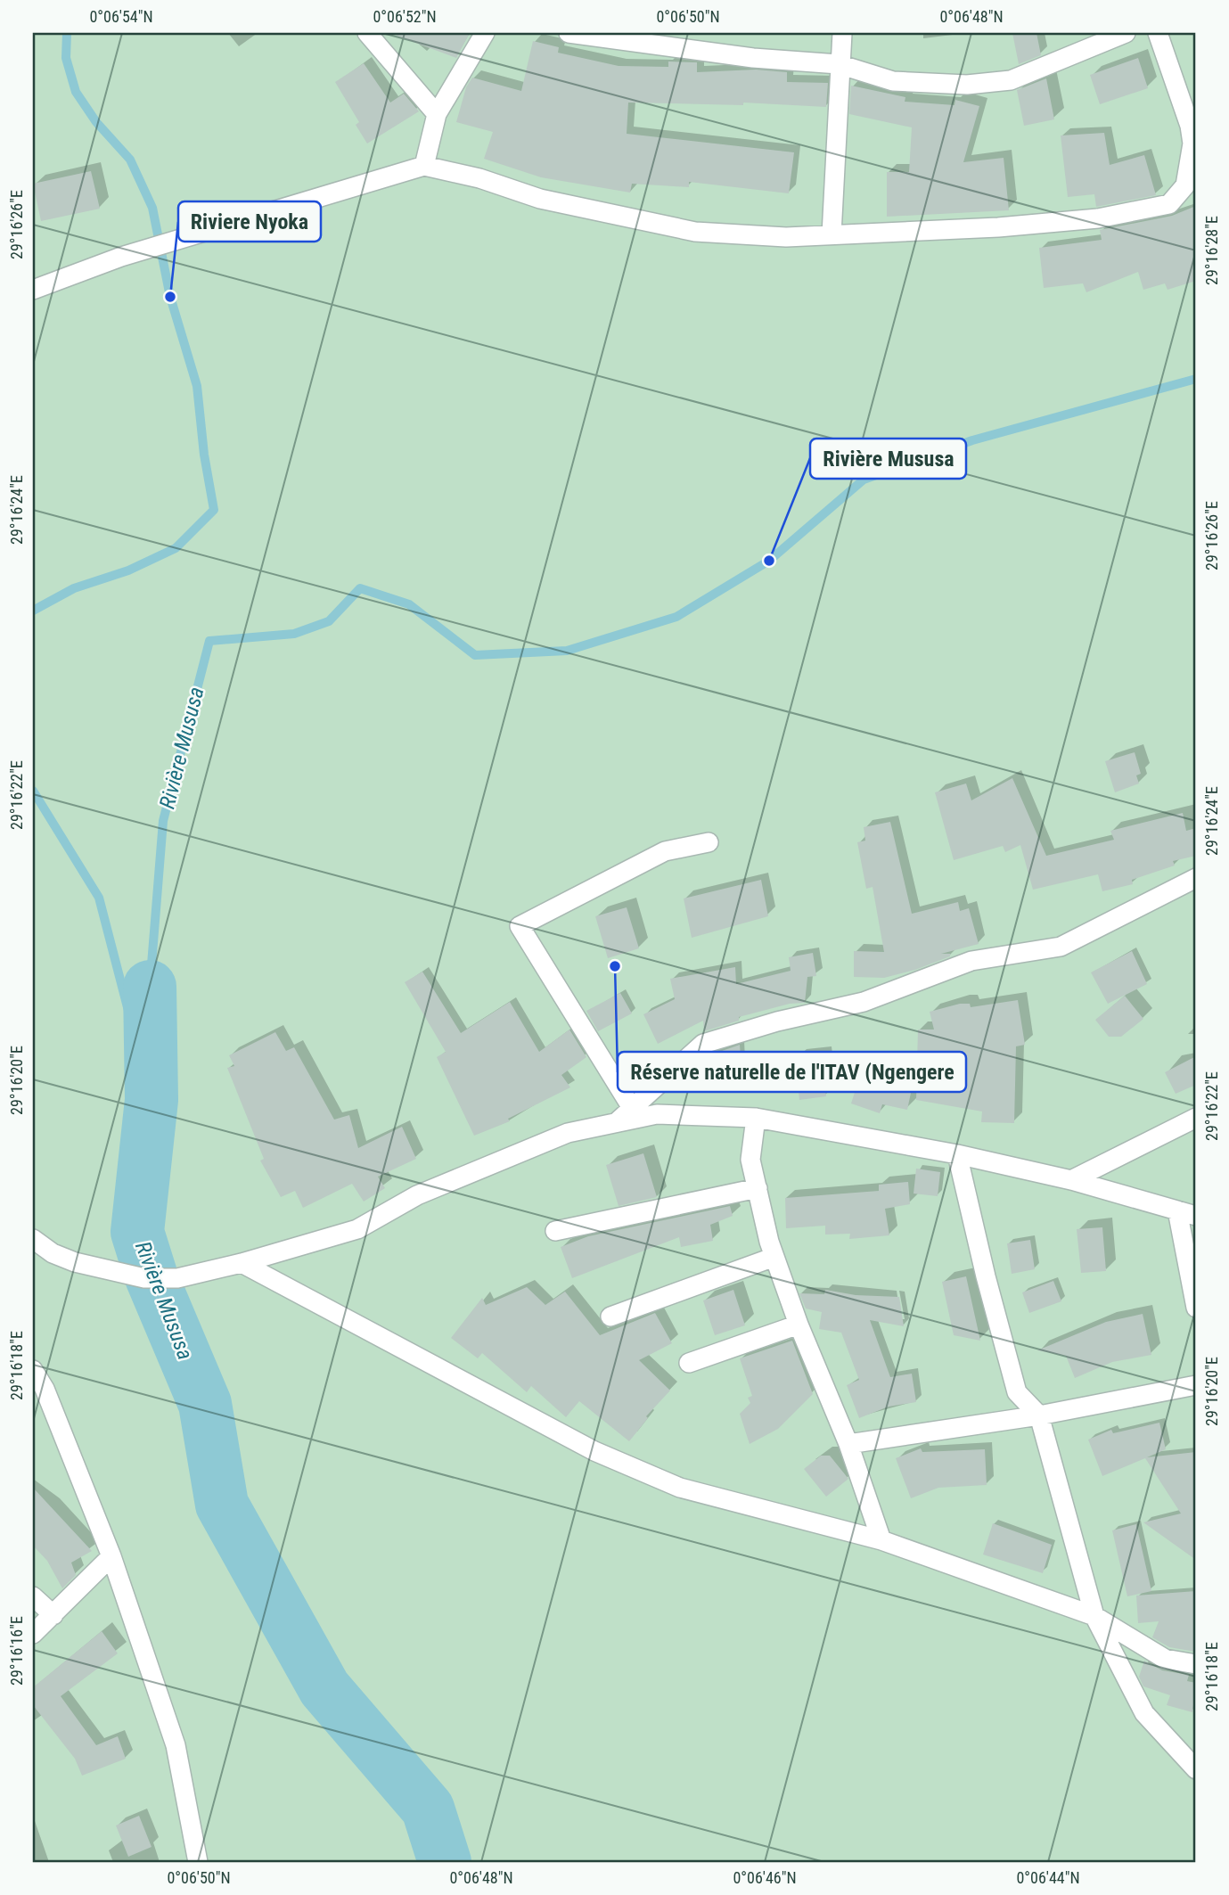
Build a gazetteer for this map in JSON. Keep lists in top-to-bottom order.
{
  "water": ["Rivière Mususa"],
  "places": ["Riviere Nyoka", "Rivière Mususa", "Réserve naturelle de l'ITAV (Ngengere"],
  "coordinates": [
    "0°06'54\"N",
    "0°06'52\"N",
    "0°06'50\"N",
    "0°06'48\"N",
    "29°16'26\"E",
    "29°16'28\"E",
    "29°16'24\"E",
    "29°16'22\"E",
    "29°16'20\"E",
    "29°16'18\"E",
    "29°16'16\"E",
    "0°06'46\"N",
    "0°06'44\"N"
  ]
}
